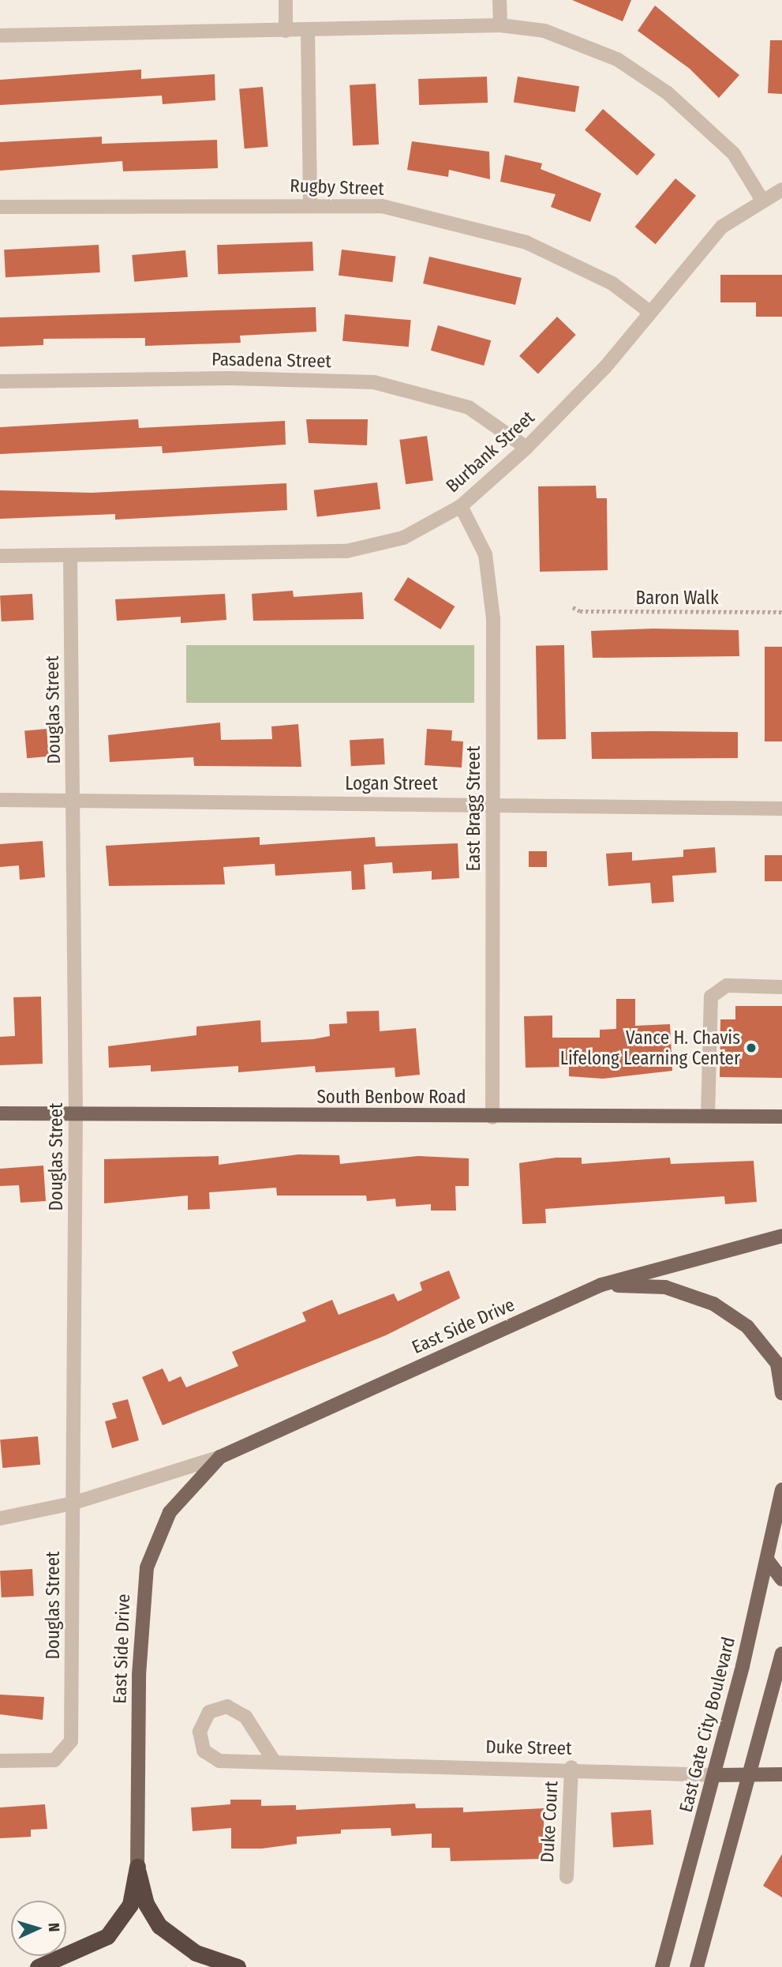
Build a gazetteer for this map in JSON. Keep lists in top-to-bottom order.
{
  "streets": {
    "main road": [
      "South Benbow Road",
      "East Side Drive",
      "East Gate City Boulevard",
      "Duke Street"
    ],
    "street": [
      "Rugby Street",
      "Pasadena Street",
      "Burbank Street",
      "Douglas Street",
      "Logan Street",
      "East Bragg Street",
      "Duke Court"
    ],
    "path": ["Baron Walk"]
  },
  "crossings": [
    ["Rugby Street", "Burbank Street"],
    ["Pasadena Street", "Burbank Street"],
    ["Burbank Street", "Douglas Street"],
    ["Burbank Street", "East Bragg Street"],
    ["Douglas Street", "Logan Street"],
    ["Douglas Street", "South Benbow Road"],
    ["Douglas Street", "East Side Drive"],
    ["Logan Street", "East Bragg Street"],
    ["East Bragg Street", "South Benbow Road"],
    ["East Gate City Boulevard", "Duke Street"],
    ["Duke Street", "Duke Court"]
  ],
  "places": ["Vance H. Chavis Lifelong Learning Center"],
  "north": "right"
}
